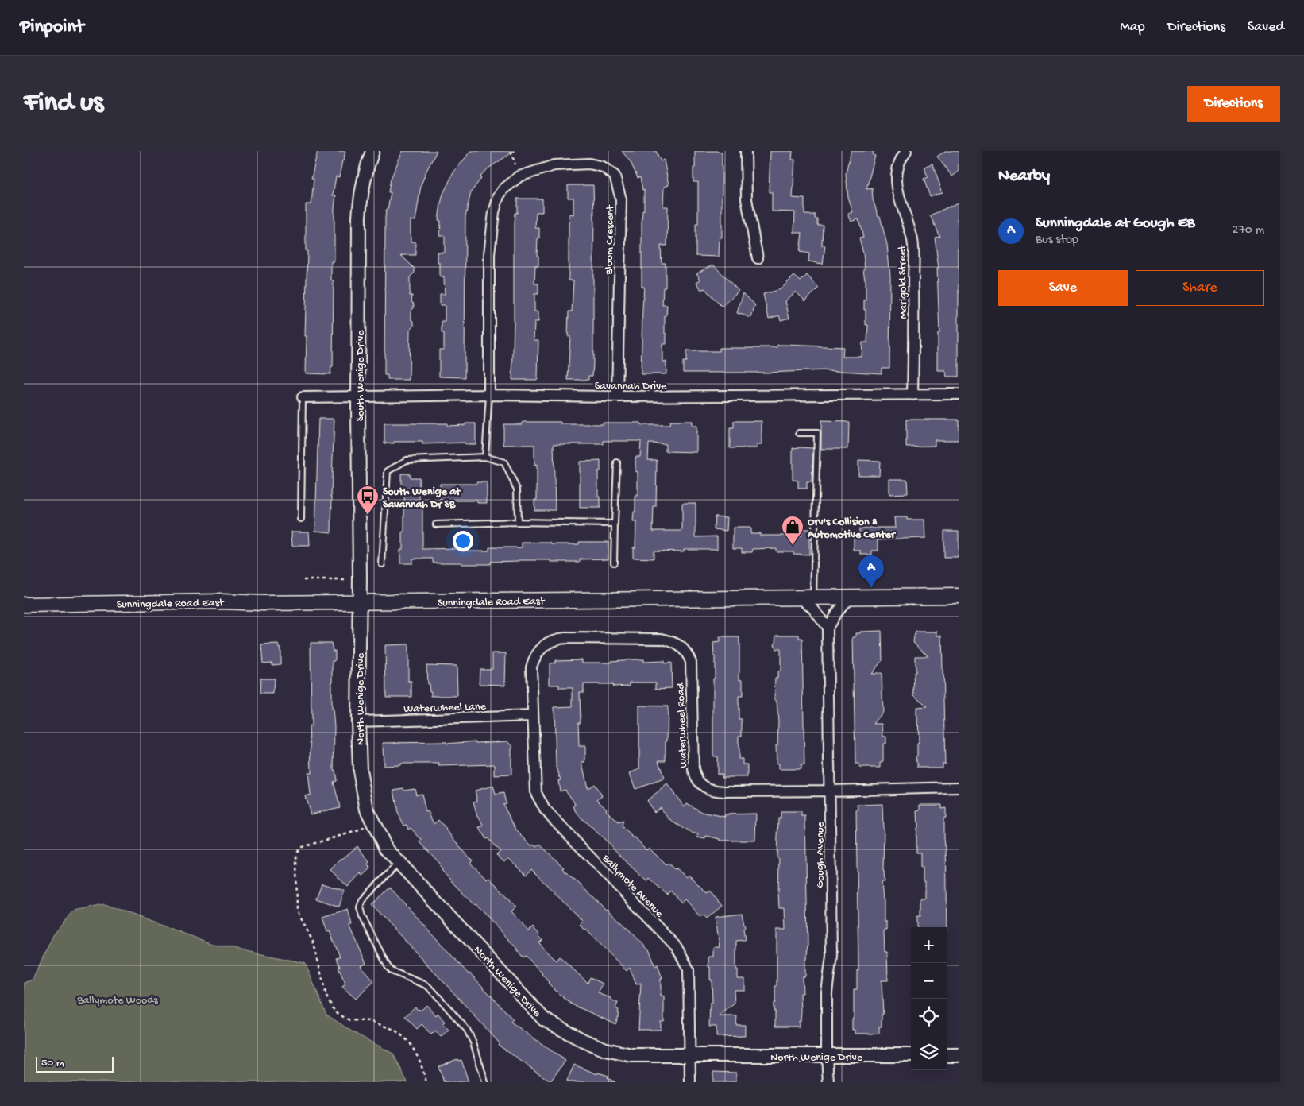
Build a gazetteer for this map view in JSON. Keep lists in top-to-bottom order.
{
  "streets": {
    "main road": ["Sunningdale Road East"],
    "street": [
      "Bloom Crescent",
      "Marigold Street",
      "South Wenige Drive",
      "Savannah Drive",
      "North Wenige Drive",
      "Waterwheel Lane",
      "Waterwheel Road",
      "Gough Avenue",
      "Ballymote Avenue"
    ]
  },
  "crossings": [
    ["Bloom Crescent", "Savannah Drive"],
    ["Marigold Street", "Savannah Drive"],
    ["South Wenige Drive", "Savannah Drive"],
    ["South Wenige Drive", "Sunningdale Road East"],
    ["South Wenige Drive", "North Wenige Drive"],
    ["Sunningdale Road East", "North Wenige Drive"],
    ["North Wenige Drive", "Waterwheel Lane"],
    ["North Wenige Drive", "Gough Avenue"],
    ["North Wenige Drive", "Ballymote Avenue"],
    ["Waterwheel Lane", "Waterwheel Road"],
    ["Waterwheel Lane", "Ballymote Avenue"],
    ["Waterwheel Road", "Gough Avenue"],
    ["Waterwheel Road", "Ballymote Avenue"]
  ],
  "parks": ["Ballymote Woods"],
  "places": {
    "bus stop": ["South Wenige at Savannah Dr SB"],
    "shop": ["Orv's Collision & Automotive Center"]
  },
  "scale_bar": "50 m",
  "page": {
    "header": "Pinpoint",
    "nav": ["Map", "Directions", "Saved"],
    "buttons": [
      "Directions",
      ["Save", "Share"]
    ],
    "title": "Find us",
    "heading": "Nearby",
    "list": [
      {
        "mark": "A",
        "name": "Sunningdale at Gough EB",
        "note": "Bus stop",
        "value": "270 m"
      }
    ],
    "pins": "A",
    "map_buttons": ["+", "−"],
    "scale": "50 m"
  }
}
